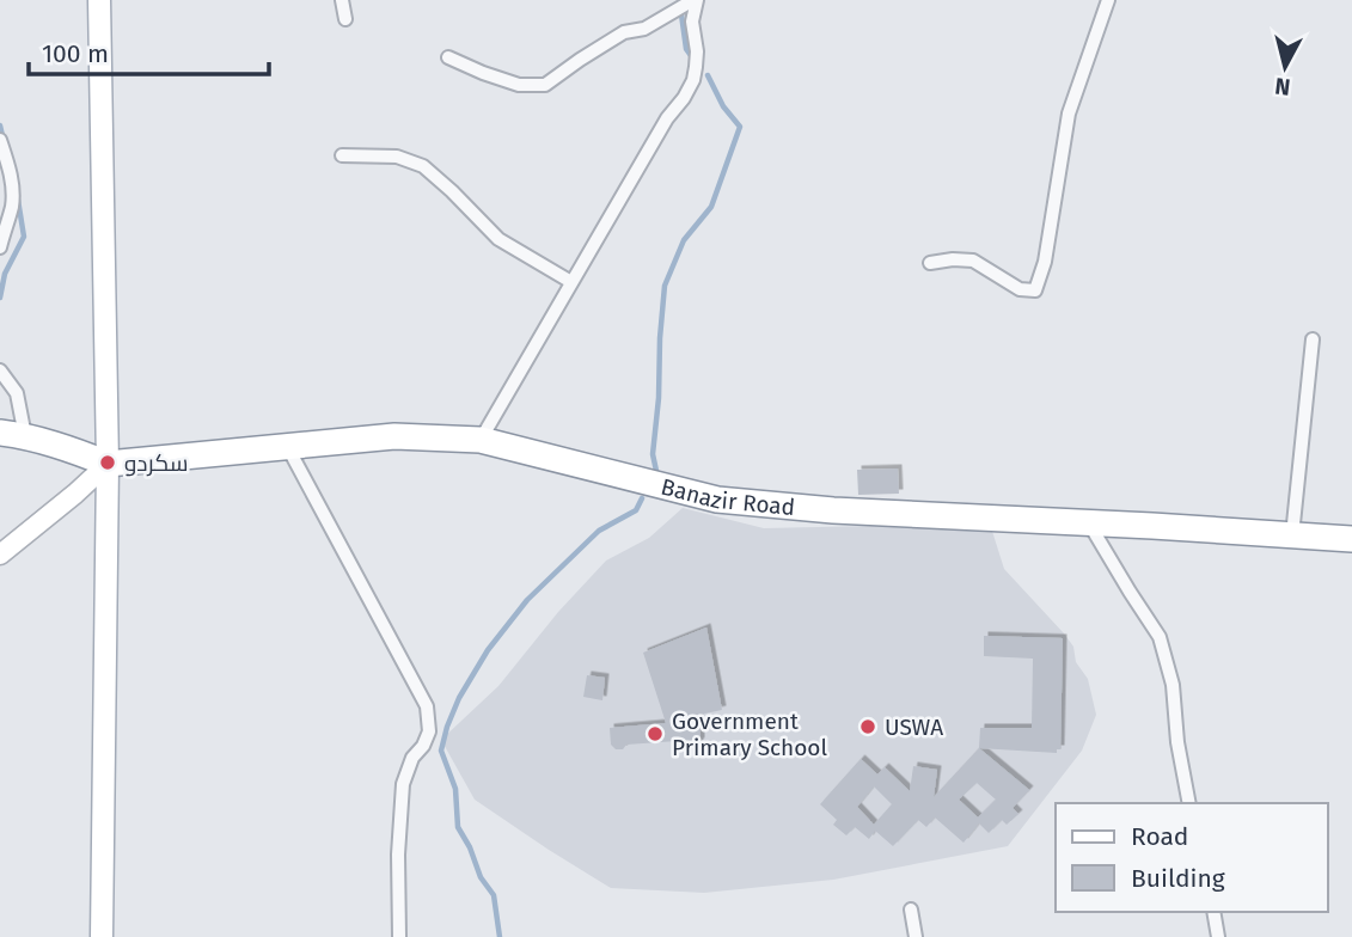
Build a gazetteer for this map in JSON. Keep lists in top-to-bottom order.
{
  "streets": {
    "highway": ["Banazir Road"]
  },
  "places": ["سکردو", "USWA", "Government Primary School"],
  "legend": ["Road", "Building"],
  "scale_bar": "100 m",
  "north": "bottom"
}
